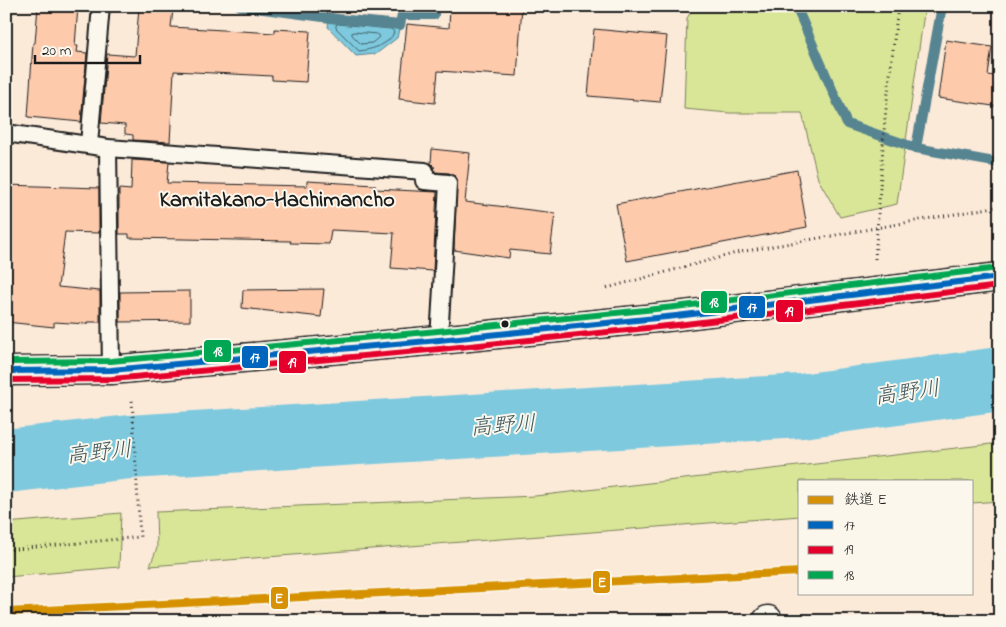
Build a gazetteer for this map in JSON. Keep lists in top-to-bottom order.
{
  "districts": ["Kamitakano-Hachimancho"],
  "water": ["高野川"],
  "lines": [
    "transit line 18",
    "transit line 17",
    "transit line 19",
    "rail line E"
  ],
  "legend": [
    "鉄道 E",
    "17",
    "19",
    "18"
  ],
  "scale_bar": "20 m"
}
